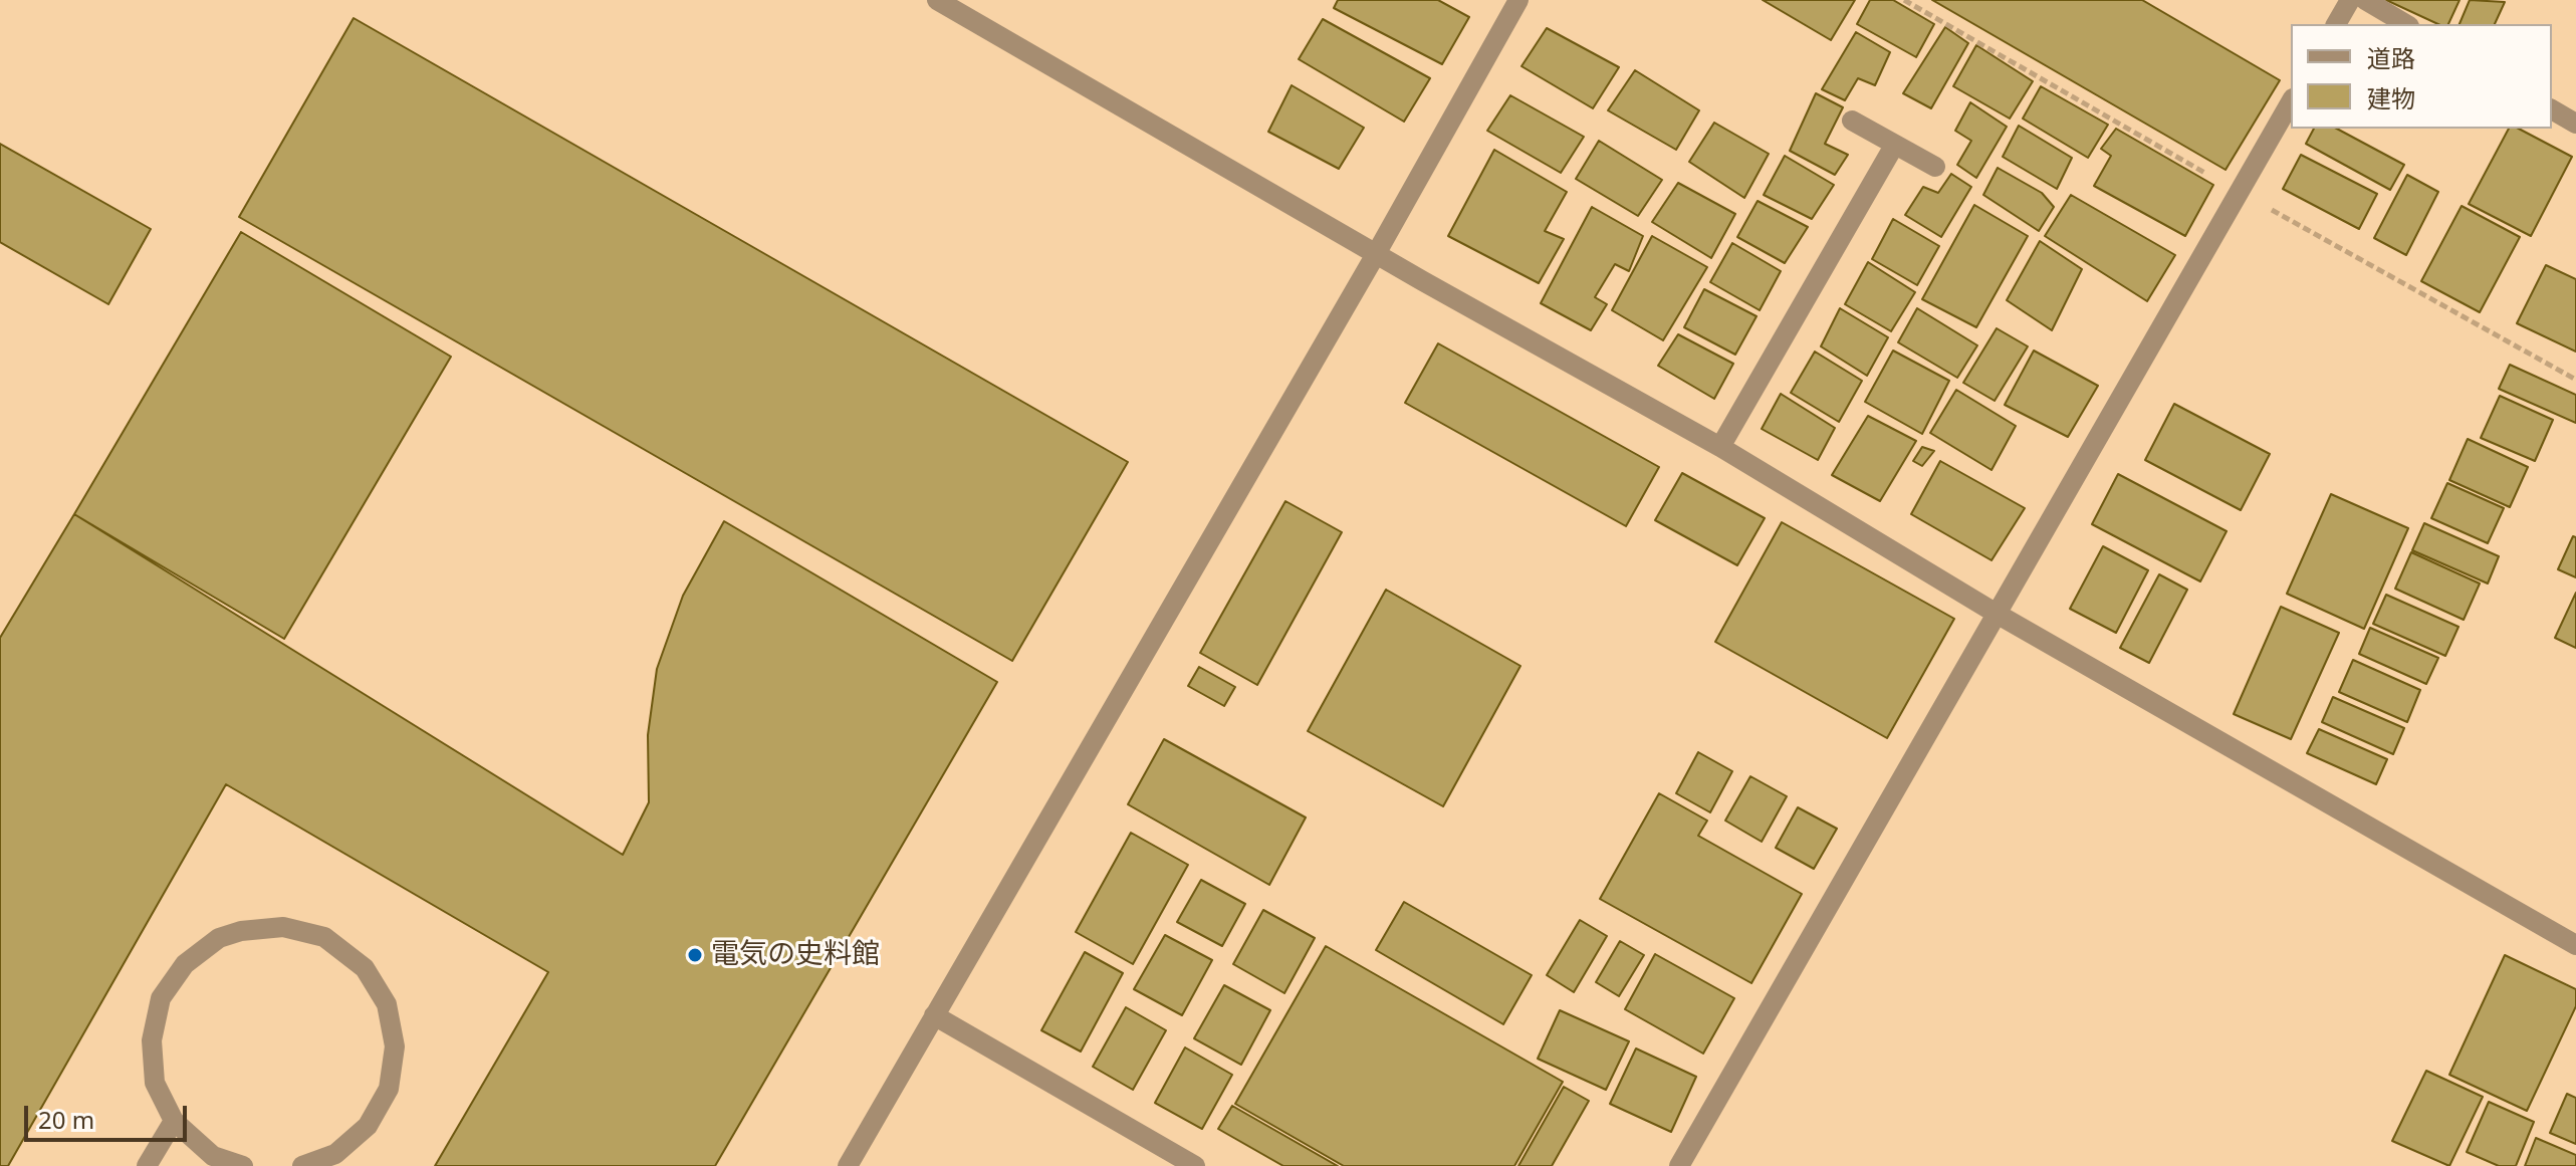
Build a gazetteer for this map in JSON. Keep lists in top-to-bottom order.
{
  "places": ["電気の史料館"],
  "legend": ["道路", "建物"],
  "scale_bar": "20 m"
}
